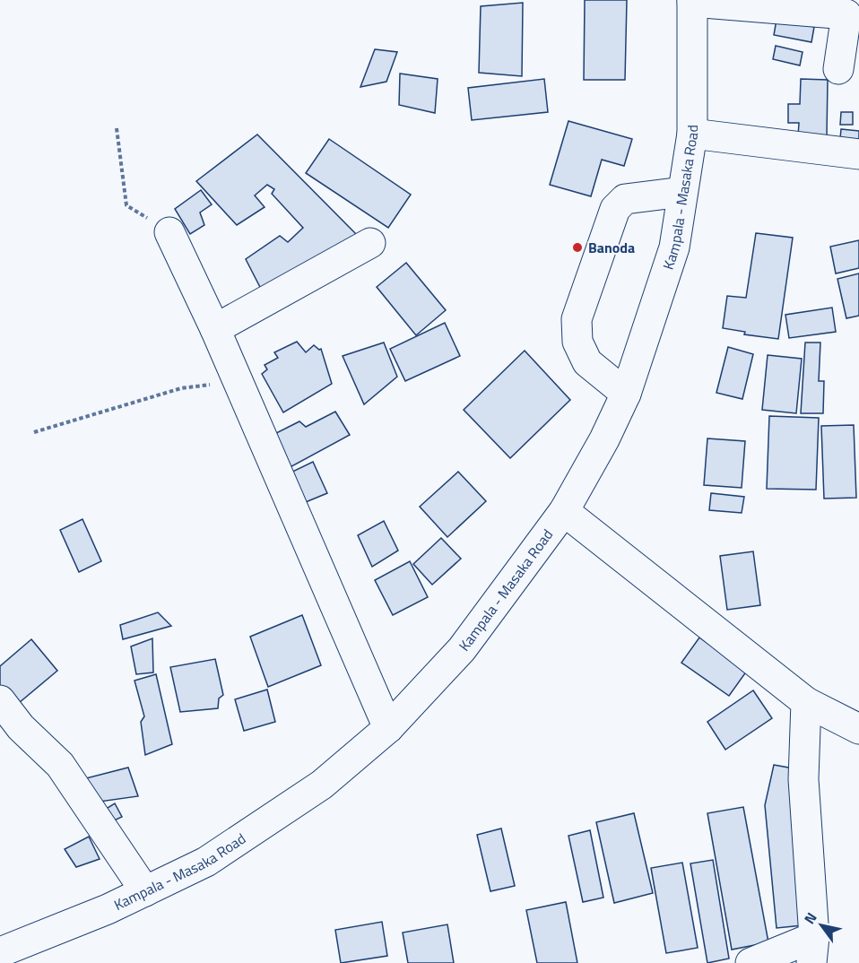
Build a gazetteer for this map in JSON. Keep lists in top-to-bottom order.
{
  "streets": {
    "street": ["Kampala - Masaka Road"]
  },
  "places": ["Banoda"],
  "north": "top left"
}
